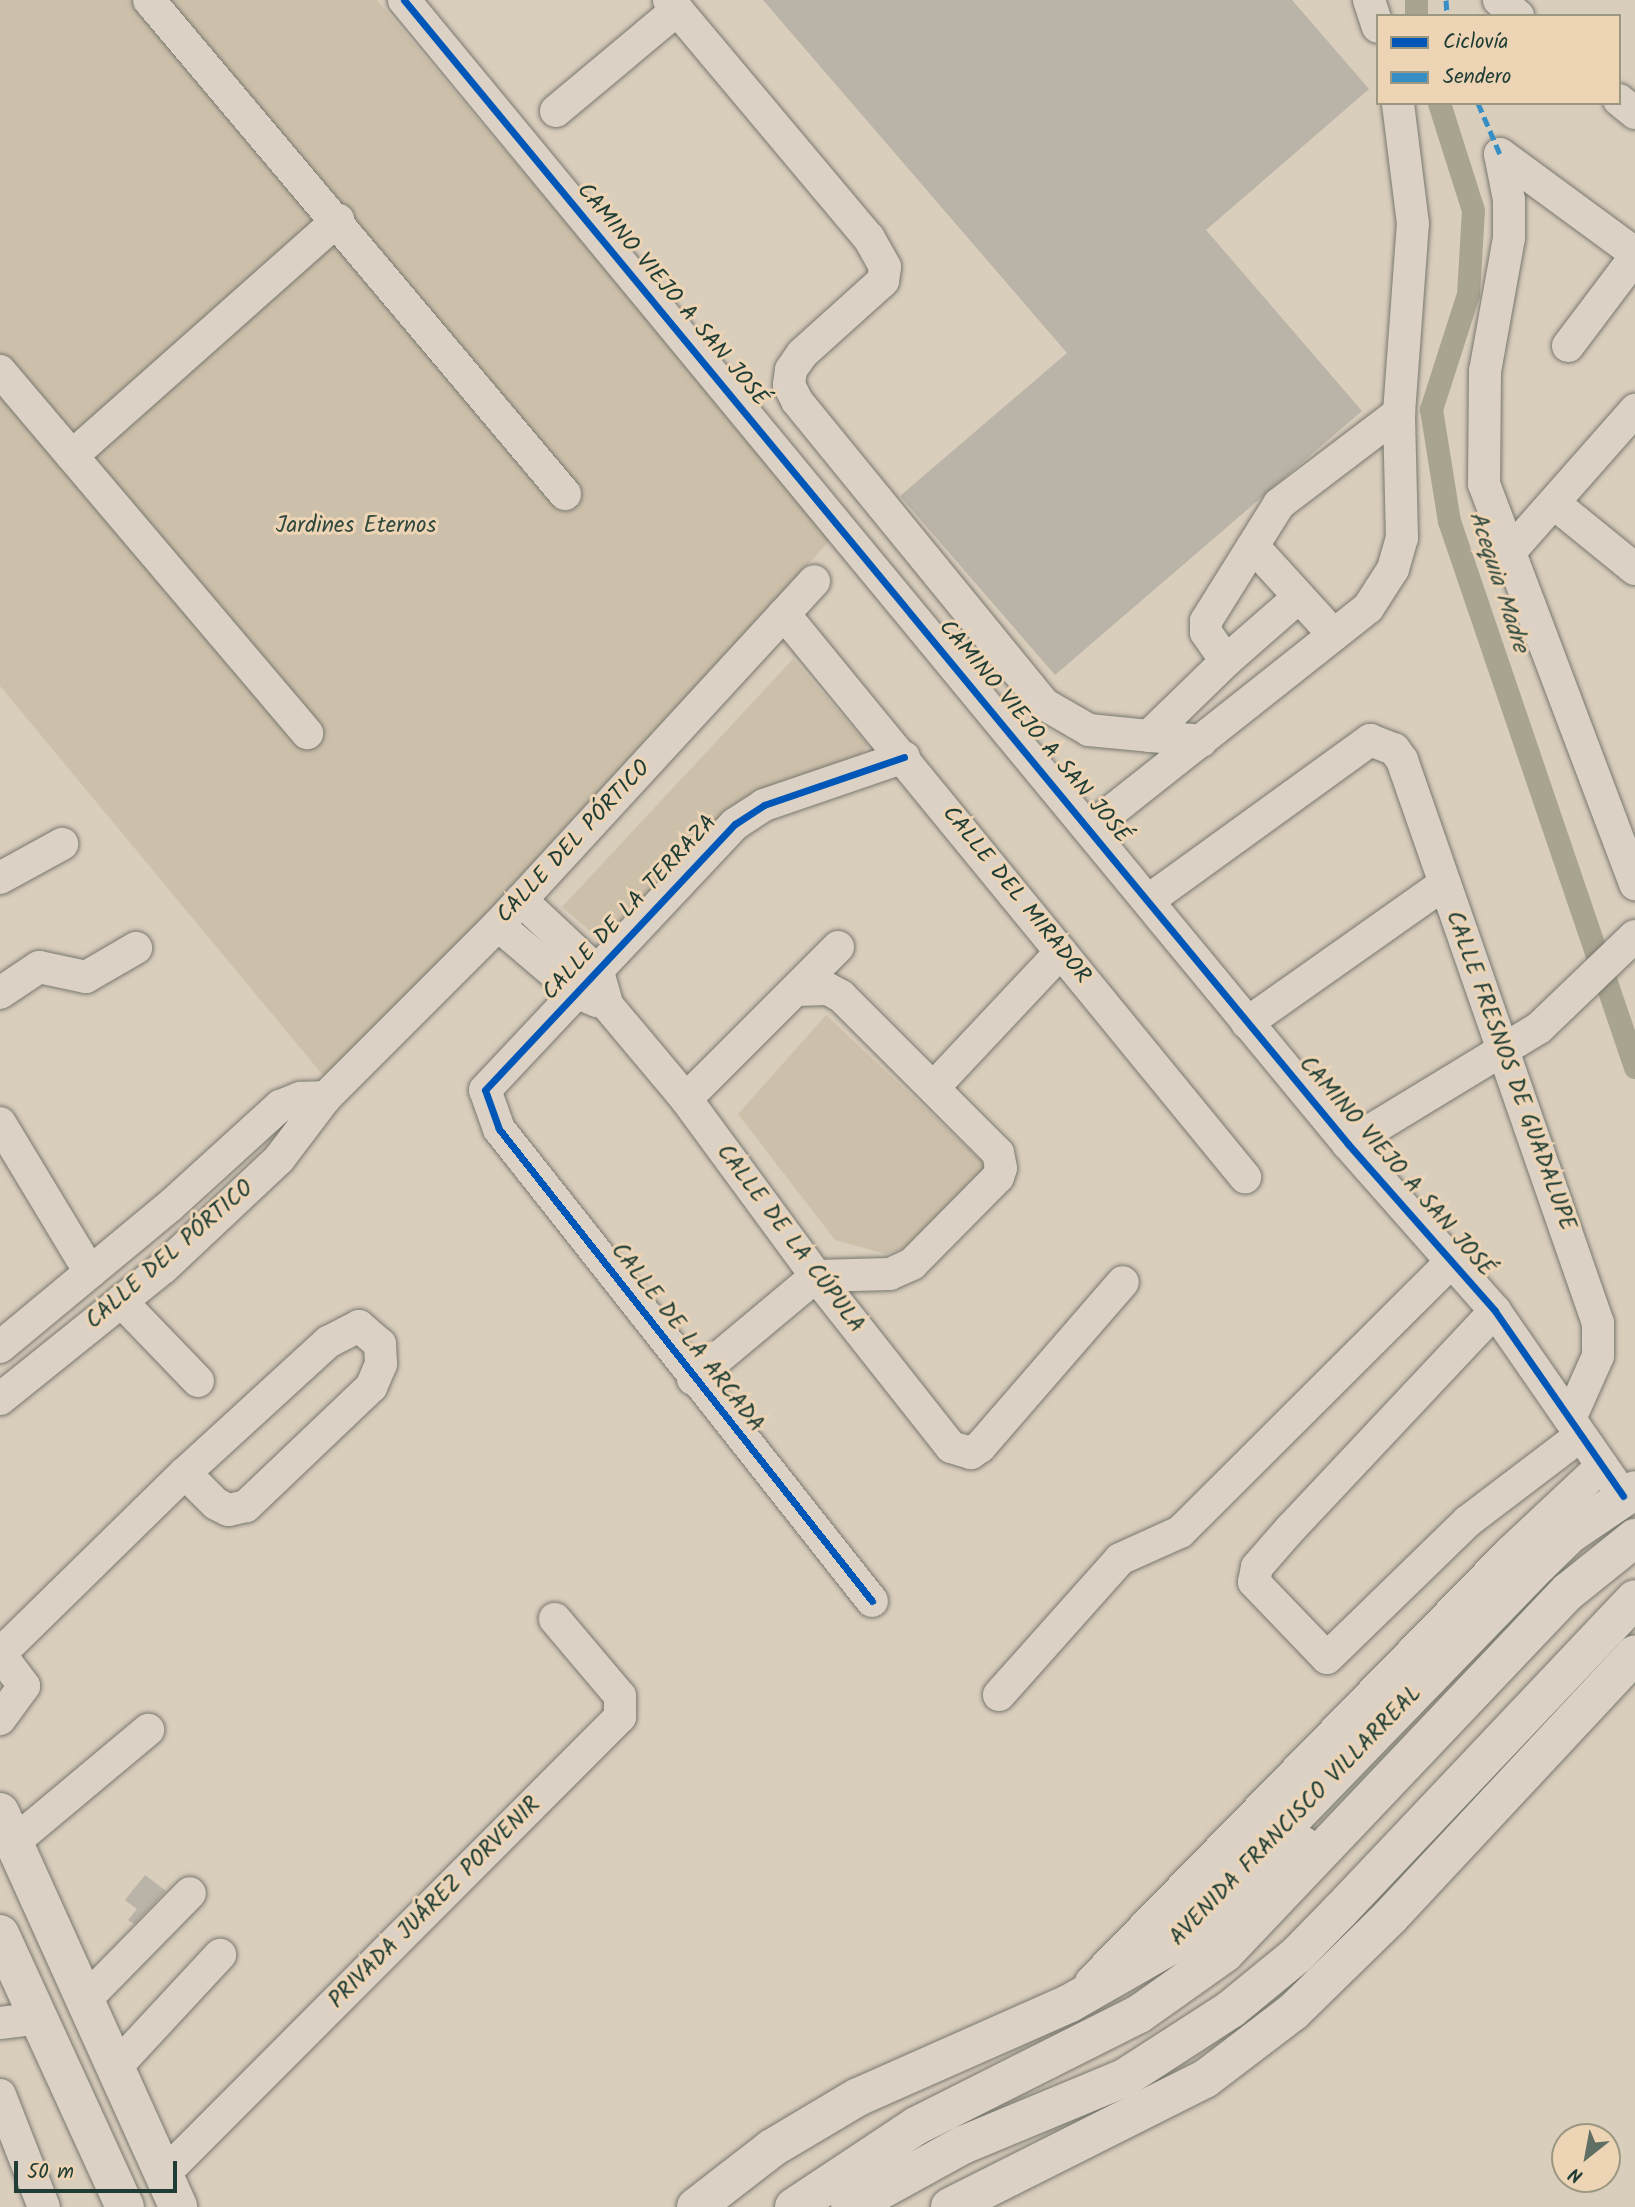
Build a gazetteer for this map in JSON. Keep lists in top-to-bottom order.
{
  "streets": {
    "main road": ["AVENIDA FRANCISCO VILLARREAL"],
    "street": [
      "CAMINO VIEJO A SAN JOSÉ",
      "CALLE DEL PÓRTICO",
      "CALLE DEL MIRADOR",
      "CALLE DE LA TERRAZA",
      "CALLE FRESNOS DE GUADALUPE",
      "CALLE DE LA CÚPULA",
      "CALLE DE LA ARCADA",
      "PRIVADA JUÁREZ PORVENIR"
    ]
  },
  "crossings": [
    ["CAMINO VIEJO A SAN JOSÉ", "CALLE FRESNOS DE GUADALUPE"],
    ["CAMINO VIEJO A SAN JOSÉ", "AVENIDA FRANCISCO VILLARREAL"],
    ["CALLE DEL PÓRTICO", "CALLE DEL MIRADOR"],
    ["CALLE DEL PÓRTICO", "CALLE DE LA CÚPULA"],
    ["CALLE DEL MIRADOR", "CALLE DE LA TERRAZA"],
    ["CALLE DE LA TERRAZA", "CALLE DE LA CÚPULA"],
    ["CALLE DE LA TERRAZA", "CALLE DE LA ARCADA"]
  ],
  "water": ["Acequia Madre"],
  "parks": ["Jardines Eternos"],
  "legend": ["Ciclovía", "Sendero"],
  "scale_bar": "50 m",
  "north": "bottom left"
}
